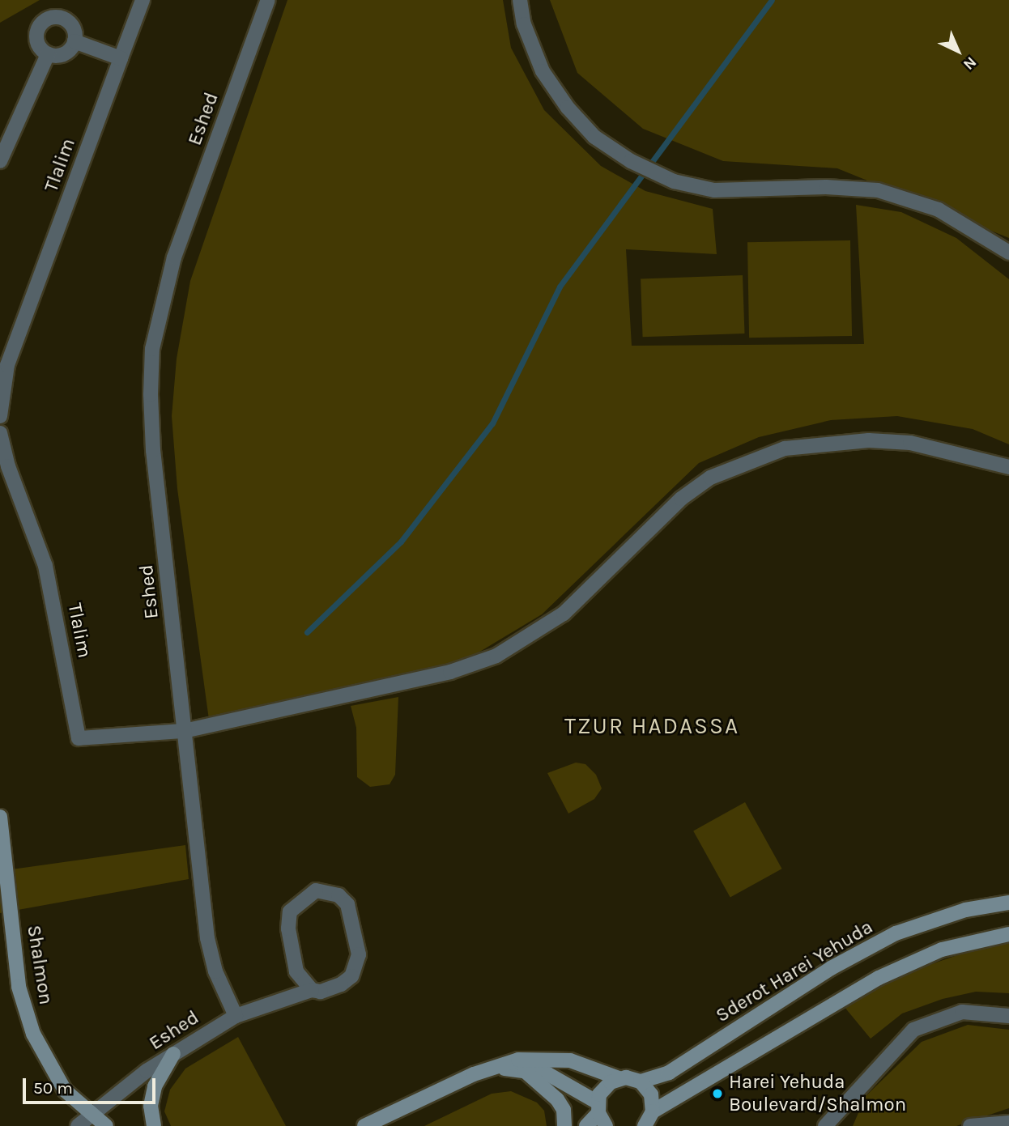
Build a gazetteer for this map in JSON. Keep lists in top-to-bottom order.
{
  "streets": {
    "street": [
      "Eshed",
      "Tlalim",
      "Shalmon",
      "Sderot Harei Yehuda"
    ]
  },
  "crossings": [
    ["Eshed", "Tlalim"],
    ["Eshed", "Shalmon"]
  ],
  "districts": ["TZUR HADASSA"],
  "places": ["Harei Yehuda Boulevard/Shalmon"],
  "scale_bar": "50 m",
  "north": "bottom right"
}
